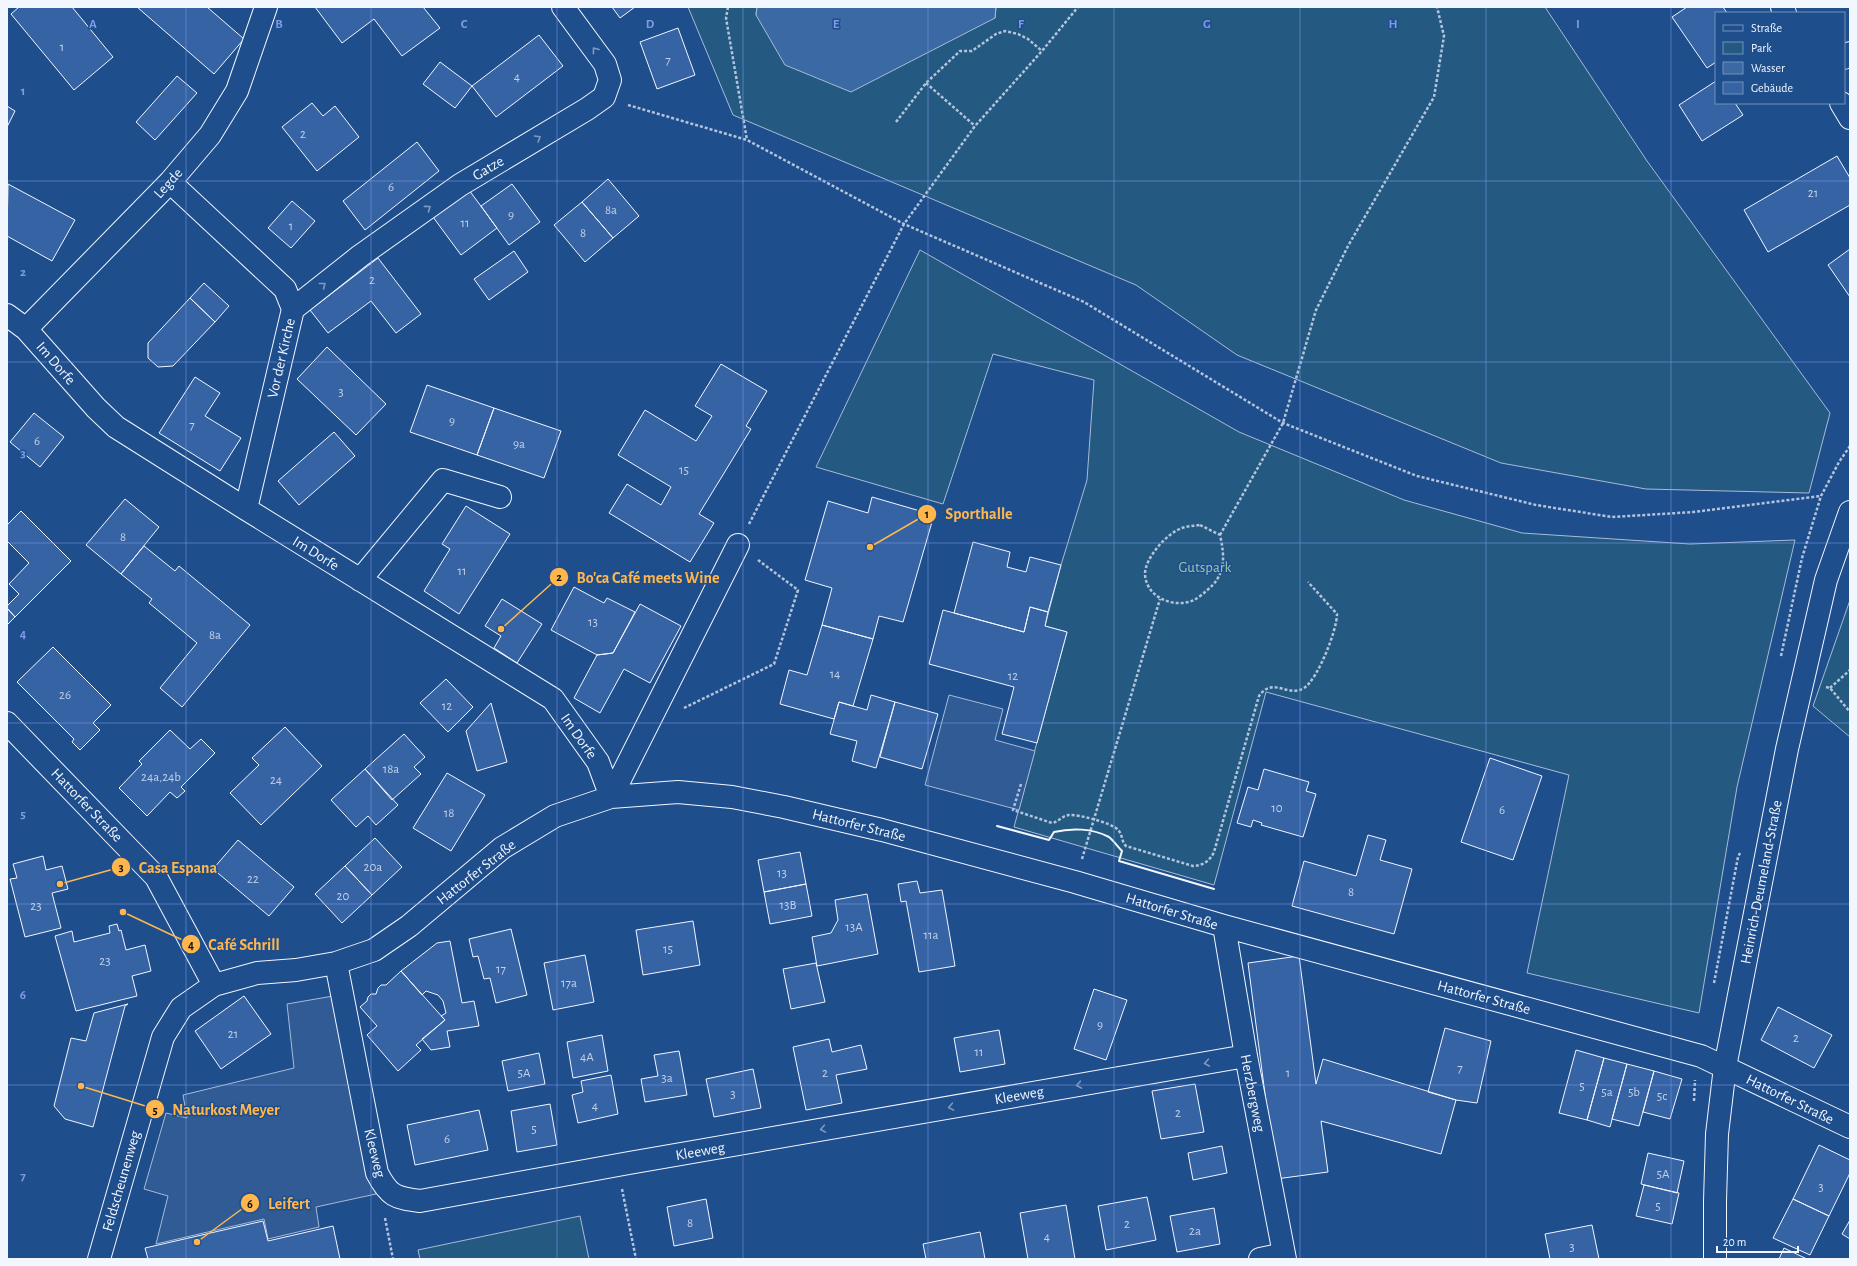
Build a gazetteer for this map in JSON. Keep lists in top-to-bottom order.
{
  "streets": {
    "street": [
      "Gatze",
      "Legde",
      "Vor der Kirche",
      "Im Dorfe",
      "Hattorfer Straße",
      "Heinrich-Deumeland-Straße",
      "Herzbergweg",
      "Kleeweg",
      "Feldscheunenweg"
    ]
  },
  "crossings": [
    ["Gatze", "Vor der Kirche"],
    ["Legde", "Vor der Kirche"],
    ["Legde", "Im Dorfe"],
    ["Vor der Kirche", "Im Dorfe"],
    ["Im Dorfe", "Hattorfer Straße"],
    ["Hattorfer Straße", "Heinrich-Deumeland-Straße"],
    ["Hattorfer Straße", "Herzbergweg"],
    ["Hattorfer Straße", "Kleeweg"],
    ["Hattorfer Straße", "Feldscheunenweg"],
    ["Herzbergweg", "Kleeweg"]
  ],
  "one_way": ["Gatze", "Kleeweg"],
  "parks": ["Gutspark"],
  "places": [
    "Sporthalle",
    "Bo'ca Café meets Wine",
    "Casa Espana",
    "Café Schrill",
    "Naturkost Meyer",
    "Leifert"
  ],
  "house_numbers": [
    "1",
    "7",
    "4",
    "2",
    "6",
    "21",
    "8a",
    "9",
    "11",
    "1",
    "8",
    "2",
    "3",
    "9",
    "7",
    "6",
    "9a",
    "15",
    "8",
    "11",
    "13",
    "8a",
    "14",
    "12",
    "26",
    "12",
    "18a",
    "24a,24b",
    "24",
    "10",
    "6",
    "18",
    "20a",
    "13",
    "22",
    "8",
    "20",
    "13B",
    "23",
    "13A",
    "11a",
    "15",
    "23",
    "17",
    "17a",
    "9",
    "21",
    "2",
    "11",
    "4A",
    "7",
    "5A",
    "2",
    "1",
    "3a",
    "5",
    "5a",
    "5b",
    "3",
    "5c",
    "4",
    "2",
    "5",
    "6",
    "5A",
    "3",
    "5",
    "8",
    "2",
    "2a",
    "4",
    "3"
  ],
  "legend": [
    "Straße",
    "Park",
    "Wasser",
    "Gebäude"
  ],
  "scale_bar": "20 m",
  "grid": {
    "columns": [
      "A",
      "B",
      "C",
      "D",
      "E",
      "F",
      "G",
      "H",
      "I"
    ],
    "rows": [
      "1",
      "2",
      "3",
      "4",
      "5",
      "6",
      "7"
    ]
  }
}
